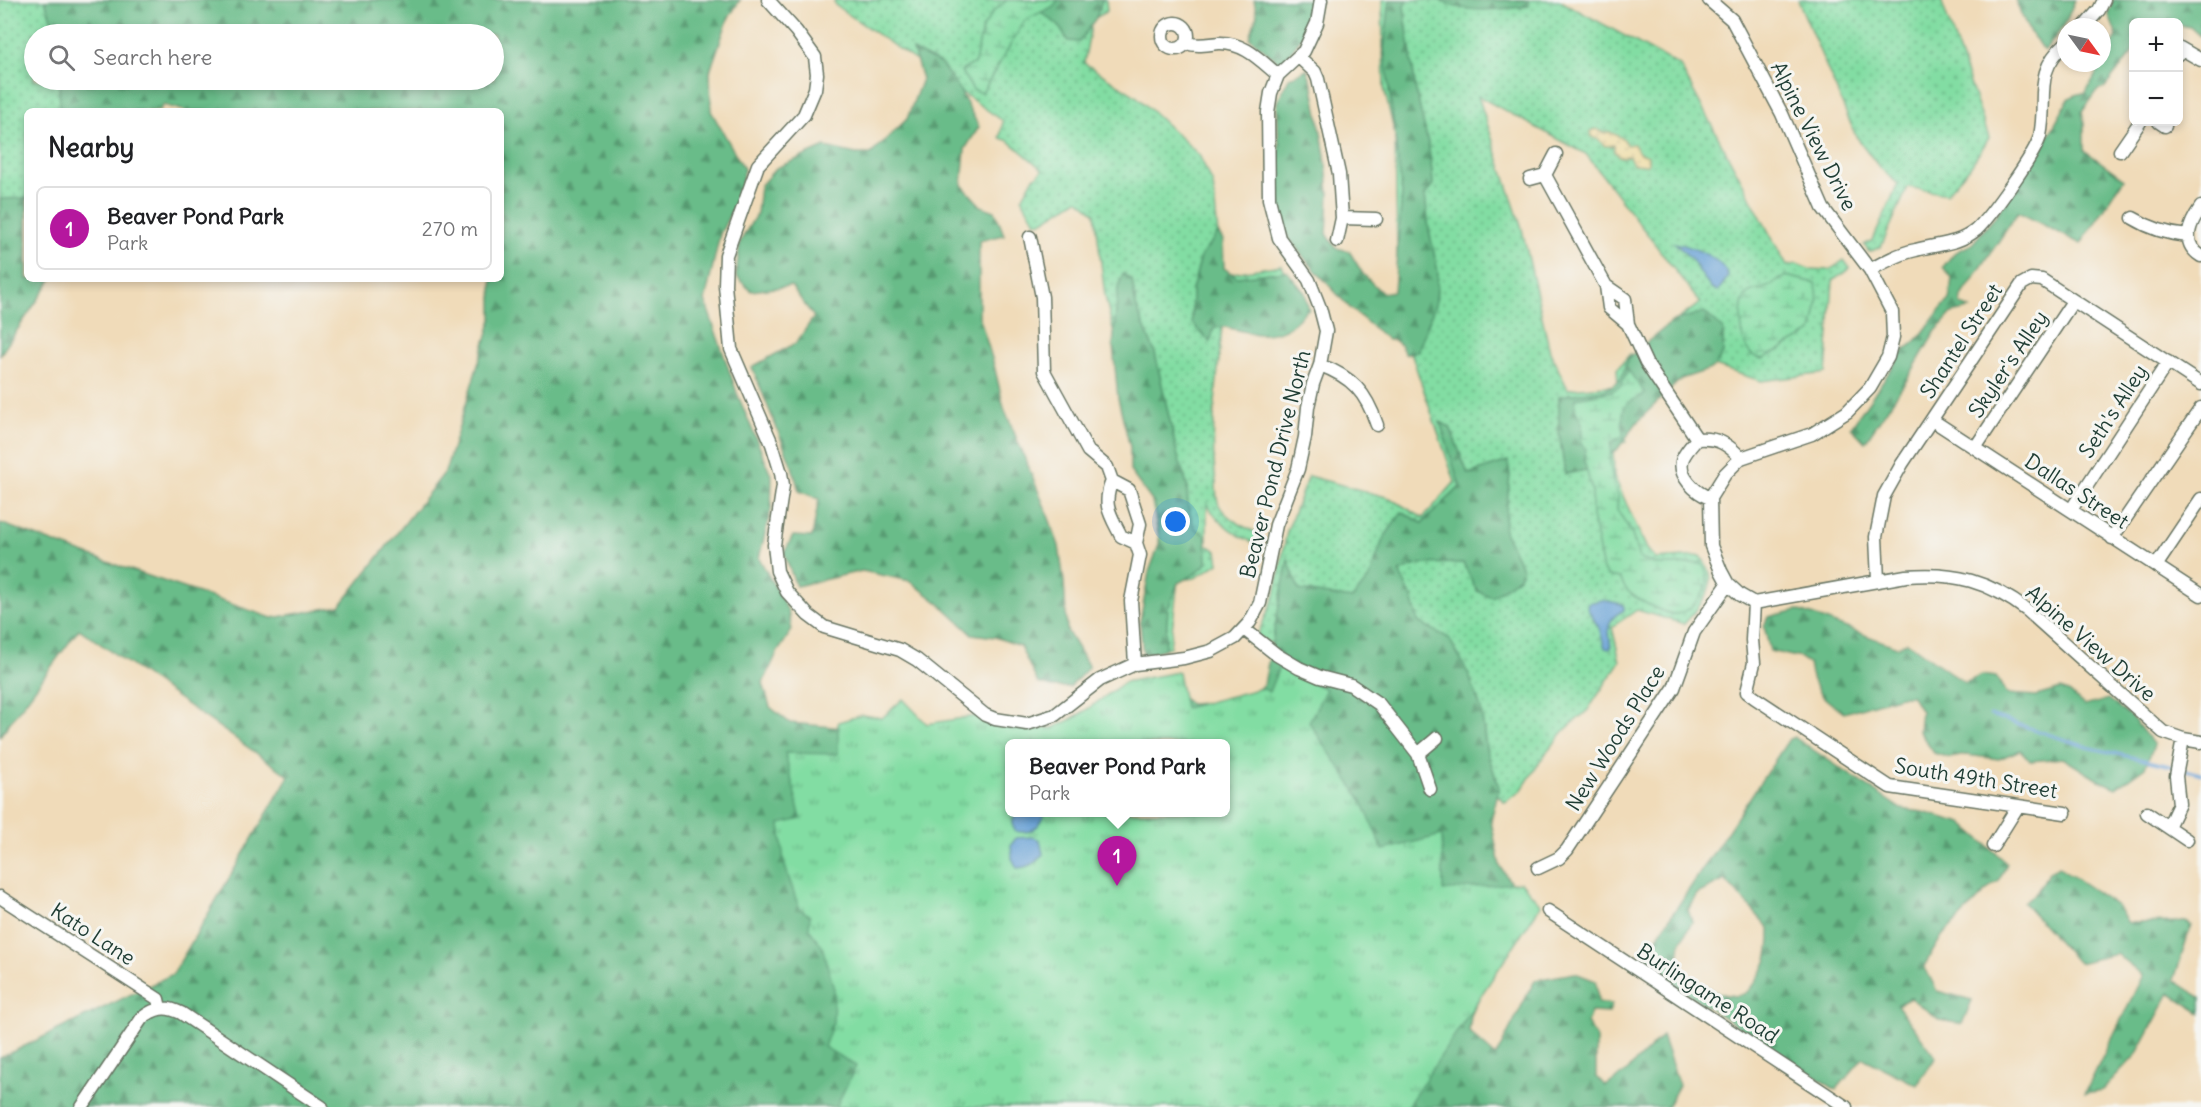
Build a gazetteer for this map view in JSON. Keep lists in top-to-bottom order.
{
  "streets": {
    "street": [
      "Alpine View Drive",
      "Shantel Street",
      "Skyler's Alley",
      "Seth's Alley",
      "Beaver Pond Drive North",
      "Dallas Street",
      "New Woods Place",
      "South 49th Street",
      "Kato Lane",
      "Burlingame Road"
    ]
  },
  "crossings": [
    ["Alpine View Drive", "Shantel Street"],
    ["Alpine View Drive", "South 49th Street"],
    ["Shantel Street", "Skyler's Alley"],
    ["Shantel Street", "Seth's Alley"],
    ["Shantel Street", "Dallas Street"],
    ["Skyler's Alley", "Dallas Street"],
    ["Seth's Alley", "Dallas Street"]
  ],
  "north": "bottom right",
  "page": {
    "map_buttons": ["+", "−"],
    "search": "Search here",
    "heading": "Nearby",
    "list": [
      {
        "mark": "1",
        "name": "Beaver Pond Park",
        "note": "Park",
        "value": "270 m"
      }
    ],
    "popup": ["Beaver Pond Park", "Park"],
    "pins": "1"
  }
}
